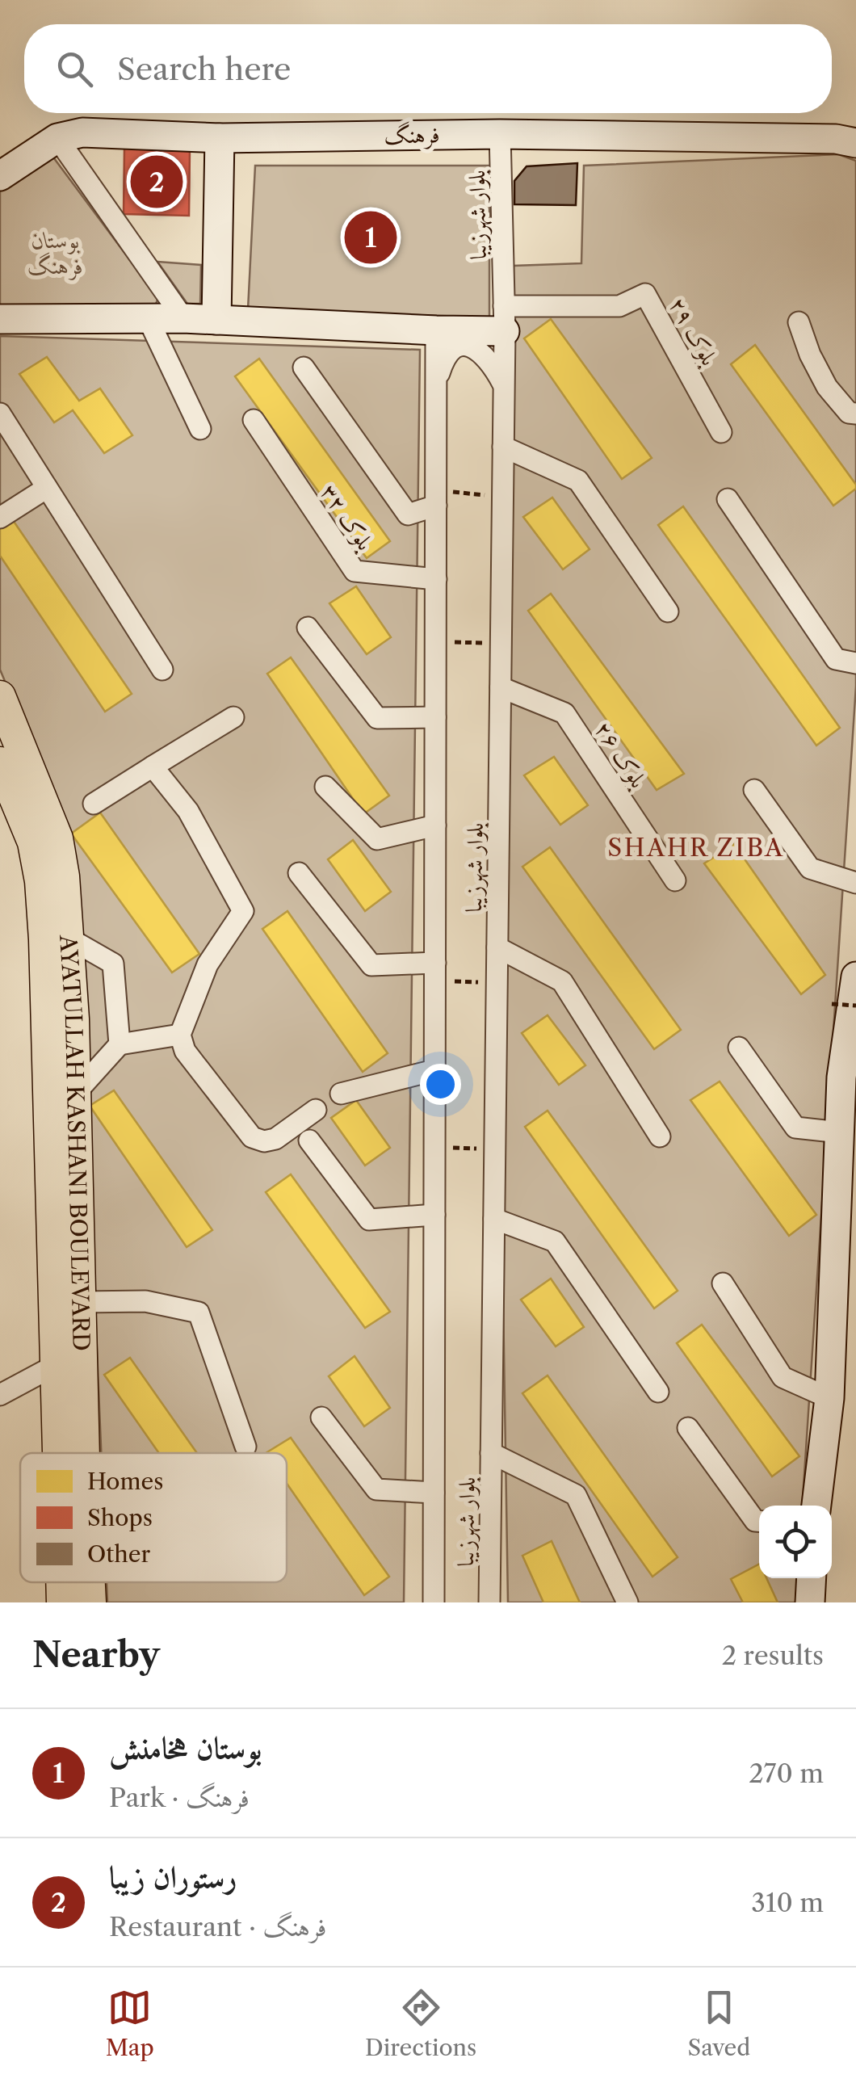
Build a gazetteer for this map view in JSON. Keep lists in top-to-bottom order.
{
  "streets": {
    "main road": ["AYATULLAH KASHANI BOULEVARD"],
    "street": [
      "فرهنگ",
      "بلوار شهرزیبا",
      "بلوک ۲۹",
      "بلوک ۳۲",
      "بلوک ۲۶"
    ]
  },
  "crossings": [
    ["فرهنگ", "بلوار شهرزیبا"],
    ["بلوار شهرزیبا", "بلوک ۲۹"],
    ["بلوار شهرزیبا", "بلوک ۳۲"],
    ["بلوار شهرزیبا", "بلوک ۲۶"]
  ],
  "districts": ["SHAHR ZIBA"],
  "parks": ["بوستان فرهنگ"],
  "legend": ["Homes", "Shops", "Other"],
  "page": {
    "search": "Search here",
    "pins": ["2", "1"],
    "heading": ["Nearby", "2 results"],
    "list": [
      {
        "mark": "1",
        "name": "بوستان هخامنش",
        "note": "Park · فرهنگ",
        "value": "270 m"
      },
      {
        "mark": "2",
        "name": "رستوران زیبا",
        "note": "Restaurant · فرهنگ",
        "value": "310 m"
      }
    ],
    "nav": ["Map", "Directions", "Saved"]
  }
}
